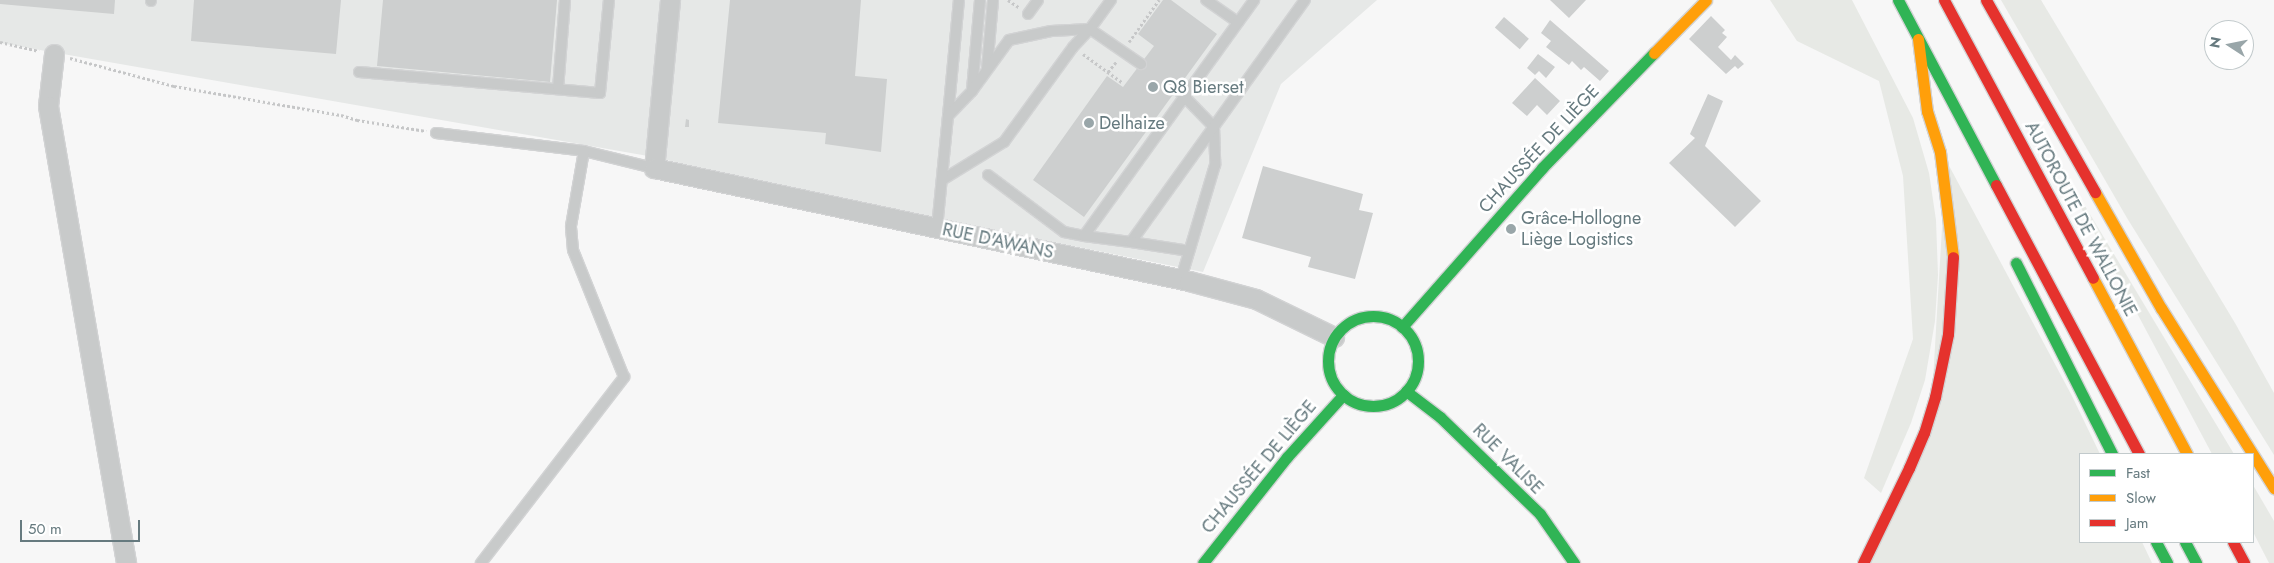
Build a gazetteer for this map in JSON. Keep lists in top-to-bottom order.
{
  "streets": {
    "main road": ["CHAUSSÉE DE LIÈGE", "AUTOROUTE DE WALLONIE", "RUE VALISE"],
    "street": ["RUE D'AWANS"]
  },
  "crossings": [
    ["CHAUSSÉE DE LIÈGE", "RUE D'AWANS"],
    ["CHAUSSÉE DE LIÈGE", "RUE VALISE"],
    ["RUE D'AWANS", "RUE VALISE"]
  ],
  "places": ["Q8 Bierset", "Delhaize", "Grâce-Hollogne Liège Logistics"],
  "legend": ["Fast", "Slow", "Jam"],
  "scale_bar": "50 m",
  "north": "left"
}
